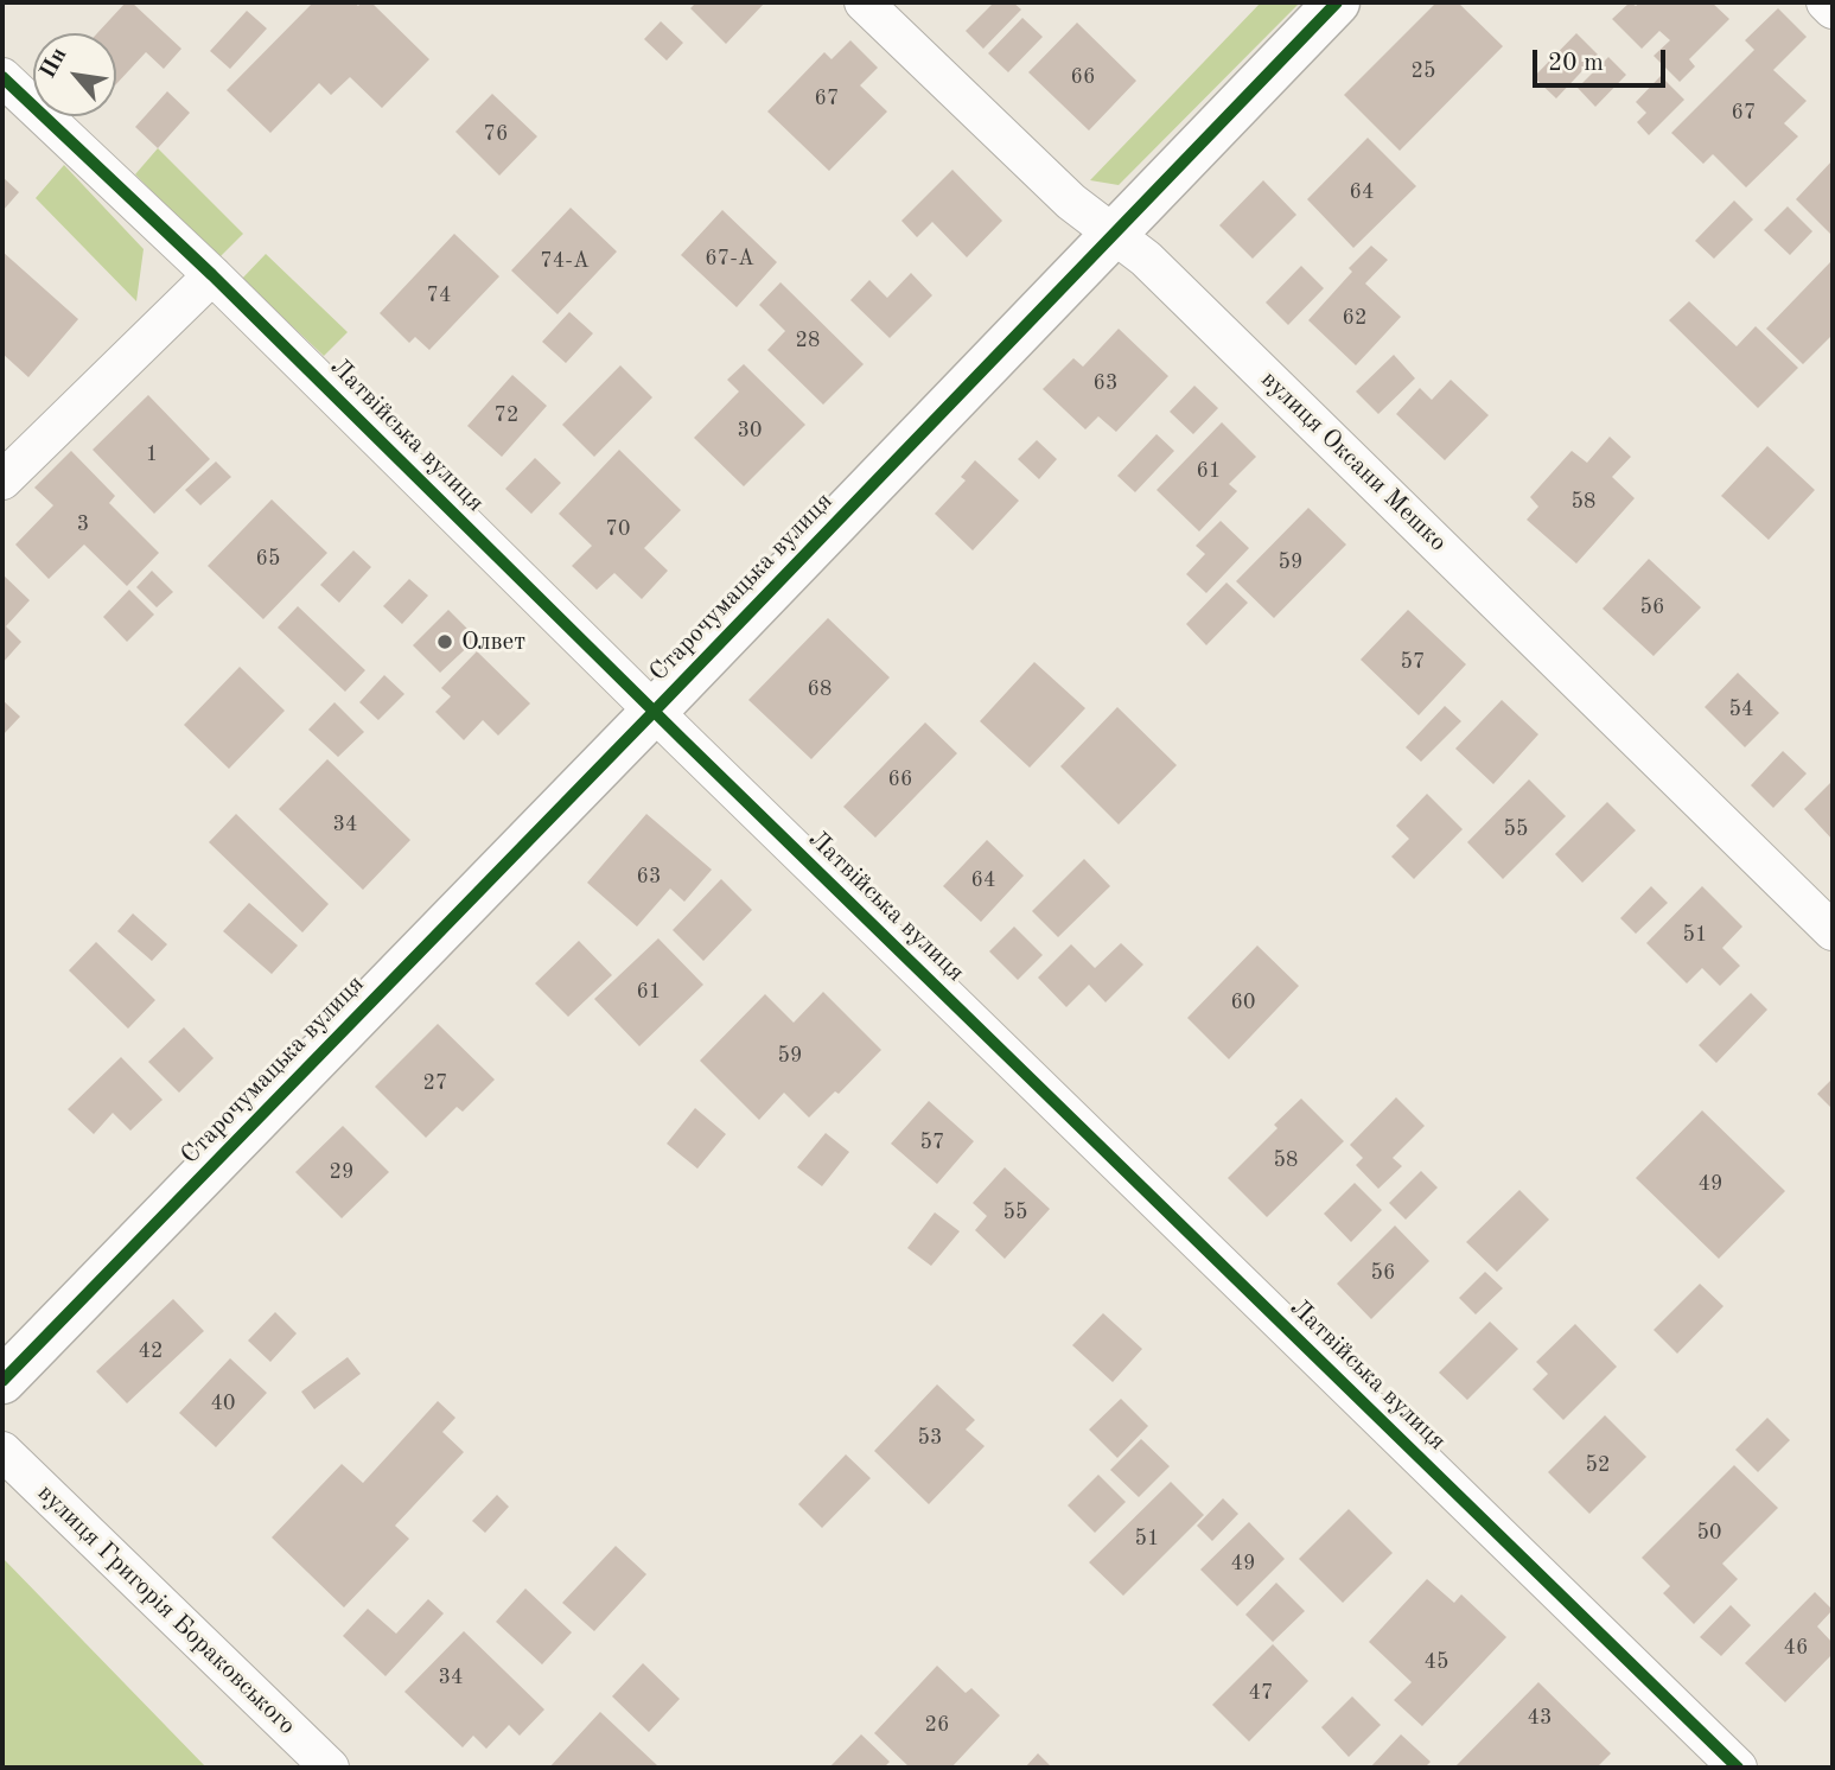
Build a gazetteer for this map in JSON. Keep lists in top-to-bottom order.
{
  "streets": {
    "street": [
      "Латвійська вулиця",
      "вулиця Оксани Мешко",
      "Старочумацька вулиця",
      "вулиця Григорія Бораковського"
    ]
  },
  "crossings": [
    ["Латвійська вулиця", "Старочумацька вулиця"],
    ["вулиця Оксани Мешко", "Старочумацька вулиця"]
  ],
  "places": ["Олвет"],
  "house_numbers": [
    "25",
    "66",
    "67",
    "67",
    "76",
    "64",
    "67-А",
    "74-А",
    "74",
    "62",
    "28",
    "63",
    "72",
    "30",
    "1",
    "61",
    "58",
    "3",
    "70",
    "65",
    "59",
    "56",
    "57",
    "68",
    "54",
    "66",
    "34",
    "55",
    "63",
    "64",
    "51",
    "61",
    "60",
    "59",
    "27",
    "57",
    "58",
    "29",
    "49",
    "55",
    "56",
    "42",
    "40",
    "53",
    "52",
    "50",
    "51",
    "49",
    "46",
    "45",
    "34",
    "47",
    "43",
    "26"
  ],
  "scale_bar": "20 m",
  "north": "top left"
}
